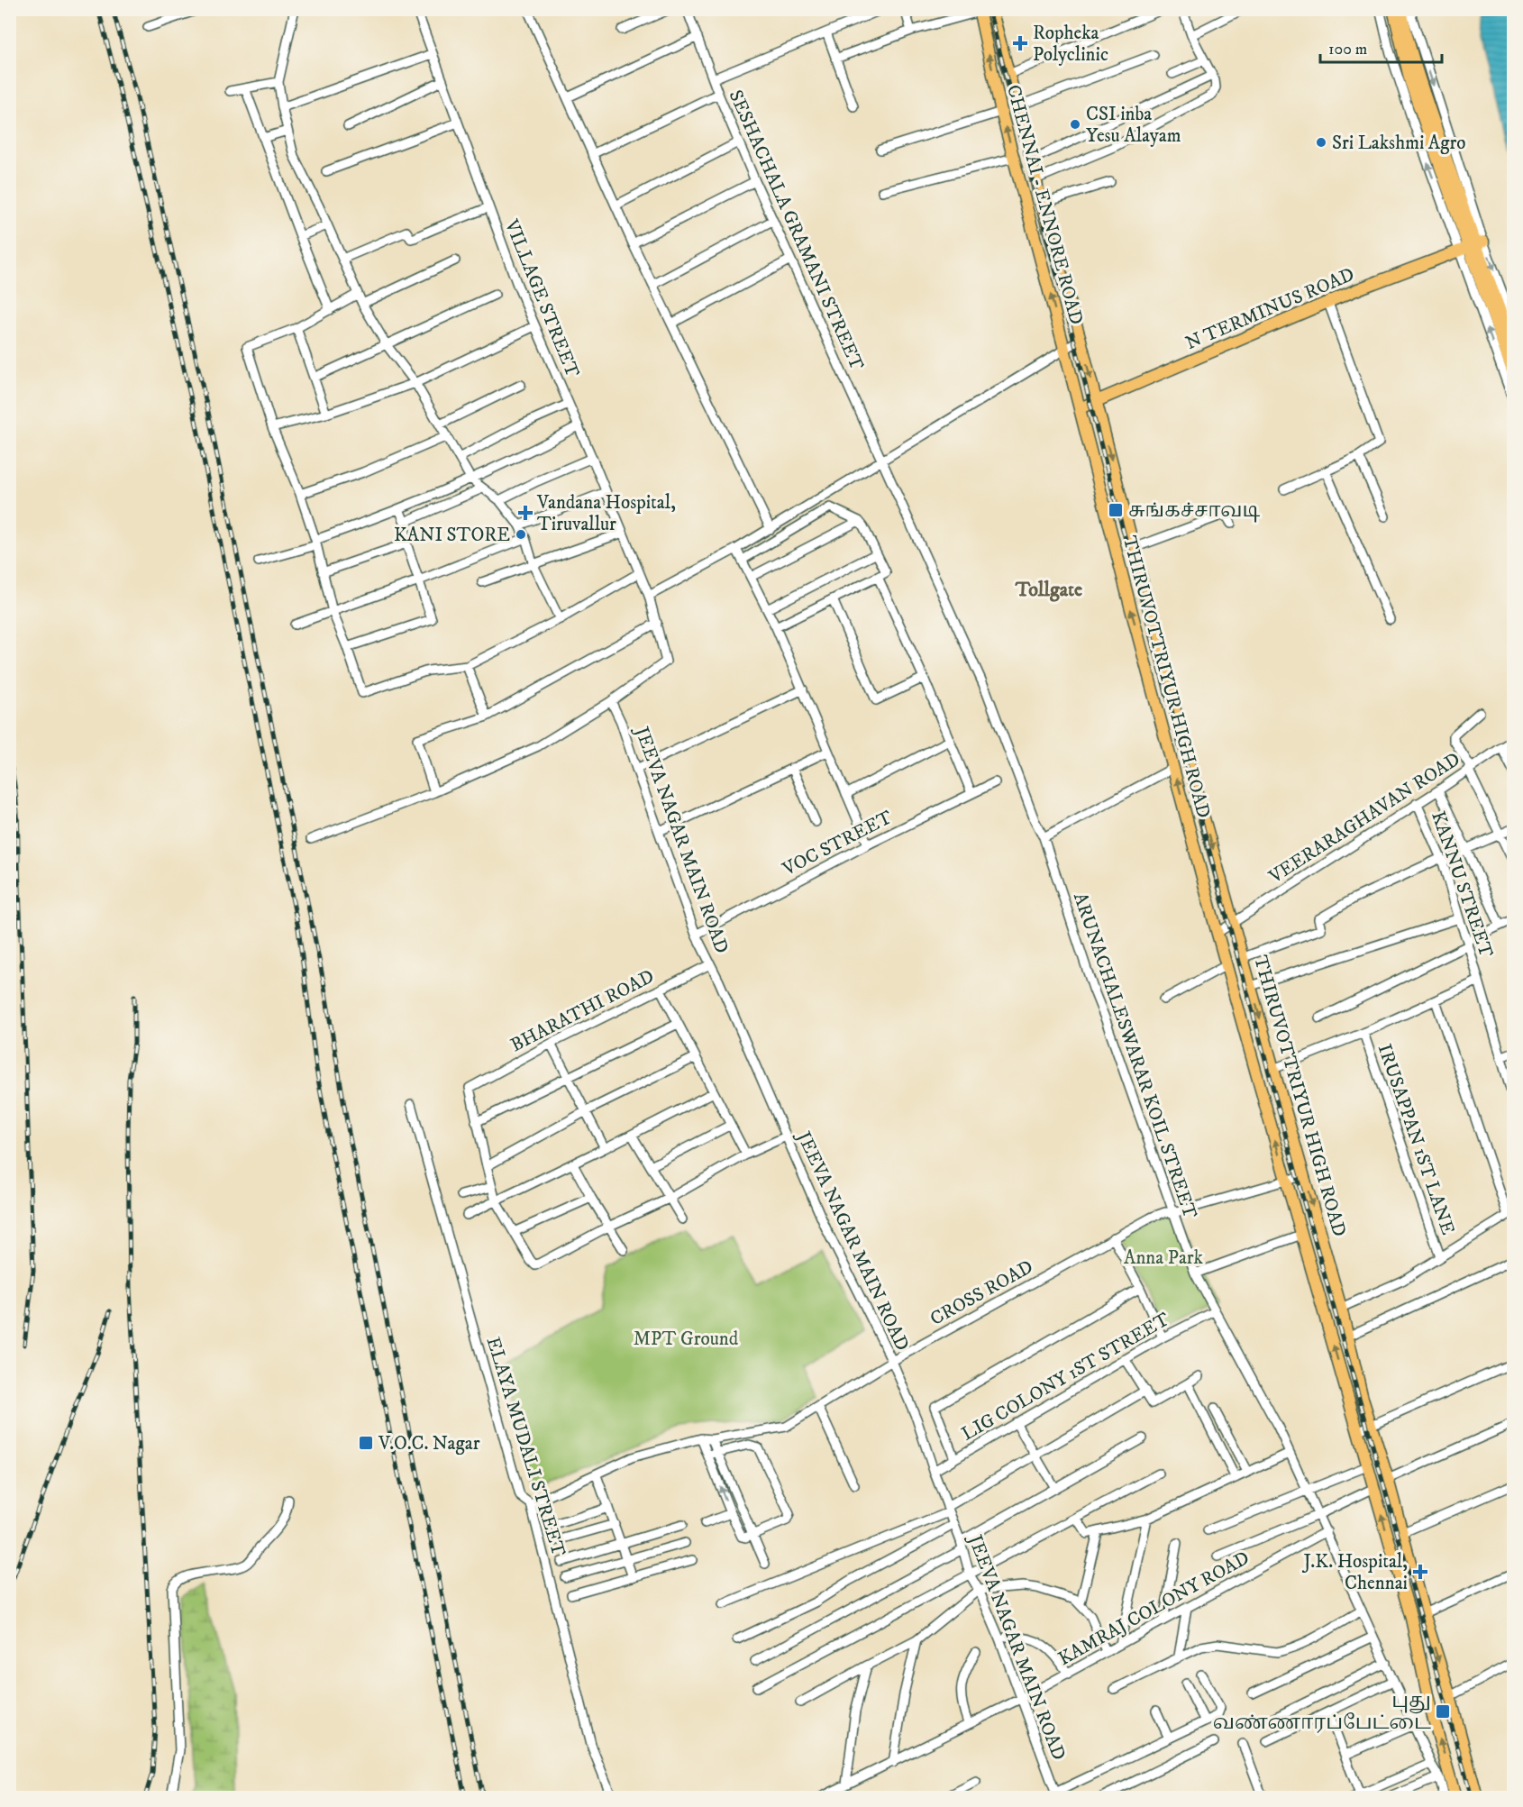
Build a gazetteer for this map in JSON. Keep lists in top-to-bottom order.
{
  "streets": {
    "main road": ["CHENNAI - ENNORE ROAD", "N TERMINUS ROAD", "THIRUVOTTRIYUR HIGH ROAD"],
    "street": [
      "SESHACHALA GRAMANI STREET",
      "VILLAGE STREET",
      "VEERARAGHAVAN ROAD",
      "JEEVA NAGAR MAIN ROAD",
      "VOC STREET",
      "KANNU STREET",
      "BHARATHI ROAD",
      "ARUNACHALESWARAR KOIL STREET",
      "IRUSAPPAN 1ST LANE",
      "CROSS ROAD",
      "LIG COLONY 1ST STREET",
      "ELAYA MUDALI STREET",
      "KAMRAJ COLONY ROAD"
    ]
  },
  "crossings": [
    ["CHENNAI - ENNORE ROAD", "N TERMINUS ROAD"],
    ["CHENNAI - ENNORE ROAD", "THIRUVOTTRIYUR HIGH ROAD"],
    ["SESHACHALA GRAMANI STREET", "ARUNACHALESWARAR KOIL STREET"],
    ["VILLAGE STREET", "JEEVA NAGAR MAIN ROAD"],
    ["N TERMINUS ROAD", "THIRUVOTTRIYUR HIGH ROAD"],
    ["THIRUVOTTRIYUR HIGH ROAD", "VEERARAGHAVAN ROAD"],
    ["THIRUVOTTRIYUR HIGH ROAD", "CROSS ROAD"],
    ["VEERARAGHAVAN ROAD", "KANNU STREET"],
    ["JEEVA NAGAR MAIN ROAD", "VOC STREET"],
    ["JEEVA NAGAR MAIN ROAD", "BHARATHI ROAD"],
    ["JEEVA NAGAR MAIN ROAD", "CROSS ROAD"],
    ["JEEVA NAGAR MAIN ROAD", "LIG COLONY 1ST STREET"],
    ["JEEVA NAGAR MAIN ROAD", "KAMRAJ COLONY ROAD"],
    ["ARUNACHALESWARAR KOIL STREET", "CROSS ROAD"],
    ["ARUNACHALESWARAR KOIL STREET", "LIG COLONY 1ST STREET"],
    ["ARUNACHALESWARAR KOIL STREET", "KAMRAJ COLONY ROAD"],
    ["CROSS ROAD", "ELAYA MUDALI STREET"]
  ],
  "districts": ["Tollgate"],
  "parks": ["Anna Park", "MPT Ground"],
  "places": {
    "health": ["Ropheka Polyclinic", "Vandana Hospital, Tiruvallur", "J.K. Hospital, Chennai"],
    "other": ["CSI inba Yesu Alayam", "Sri Lakshmi Agro", "KANI STORE"],
    "transit": ["சுங்கச்சாவடி", "V.O.C. Nagar", "புது வண்ணாரப்பேட்டை"]
  },
  "scale_bar": "100 m"
}
